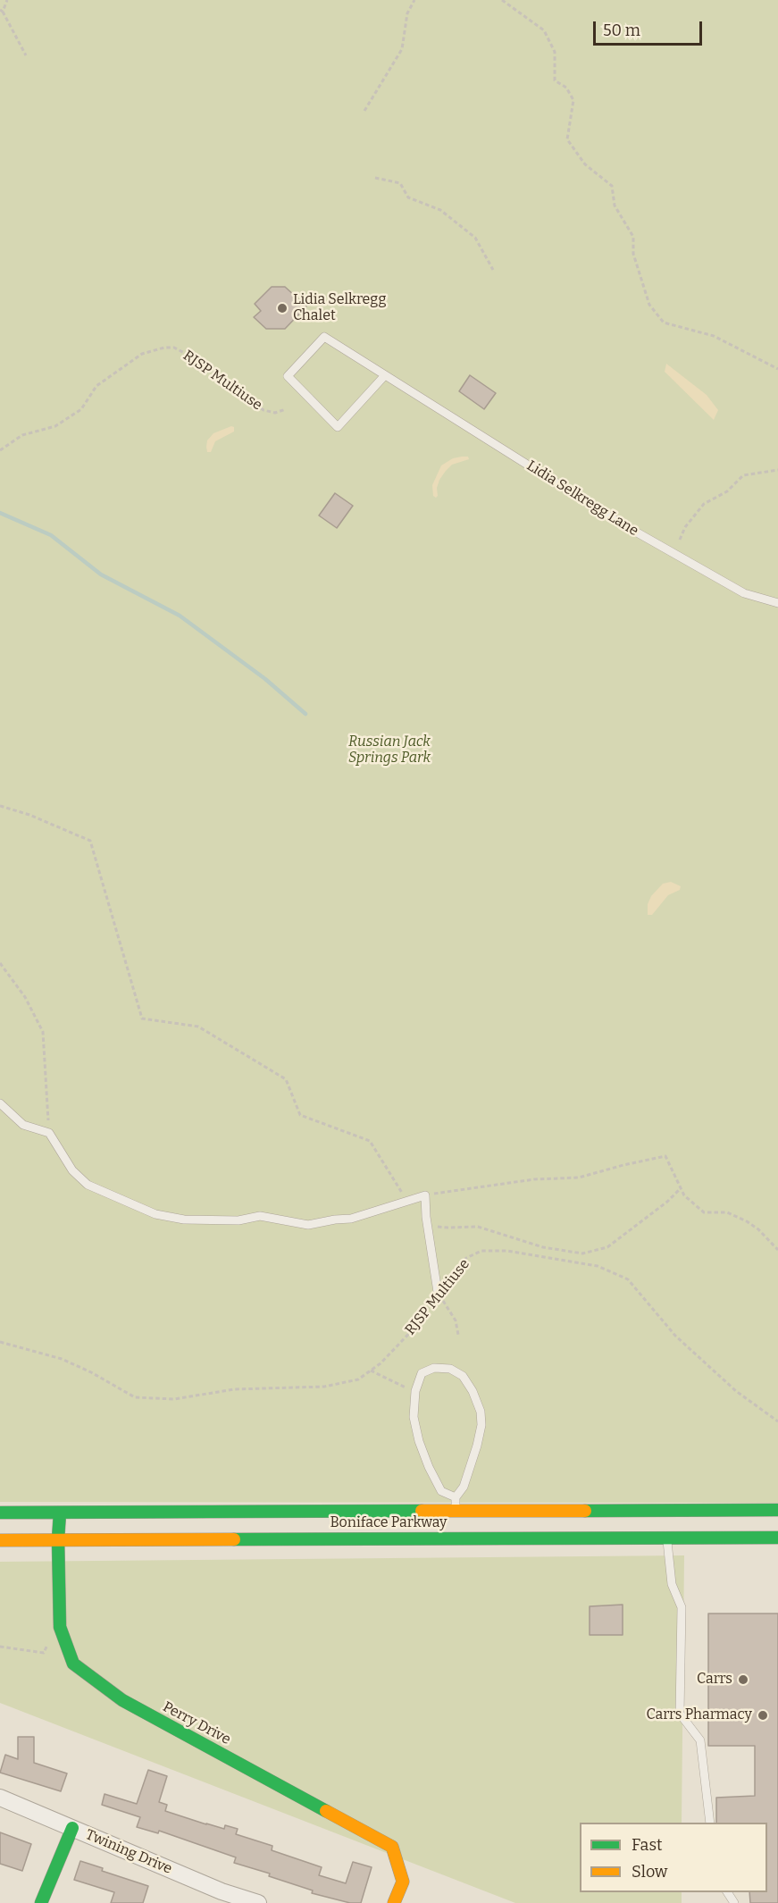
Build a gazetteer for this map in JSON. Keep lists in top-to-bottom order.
{
  "streets": {
    "main road": ["Boniface Parkway", "Perry Drive"],
    "street": ["Twining Drive"],
    "lane": ["Lidia Selkregg Lane"],
    "path": ["RJSP Multiuse"]
  },
  "crossings": [
    ["Boniface Parkway", "Perry Drive"]
  ],
  "parks": ["Russian Jack Springs Park"],
  "places": ["Lidia Selkregg Chalet", "Carrs", "Carrs Pharmacy"],
  "legend": ["Fast", "Slow"],
  "scale_bar": "50 m"
}
